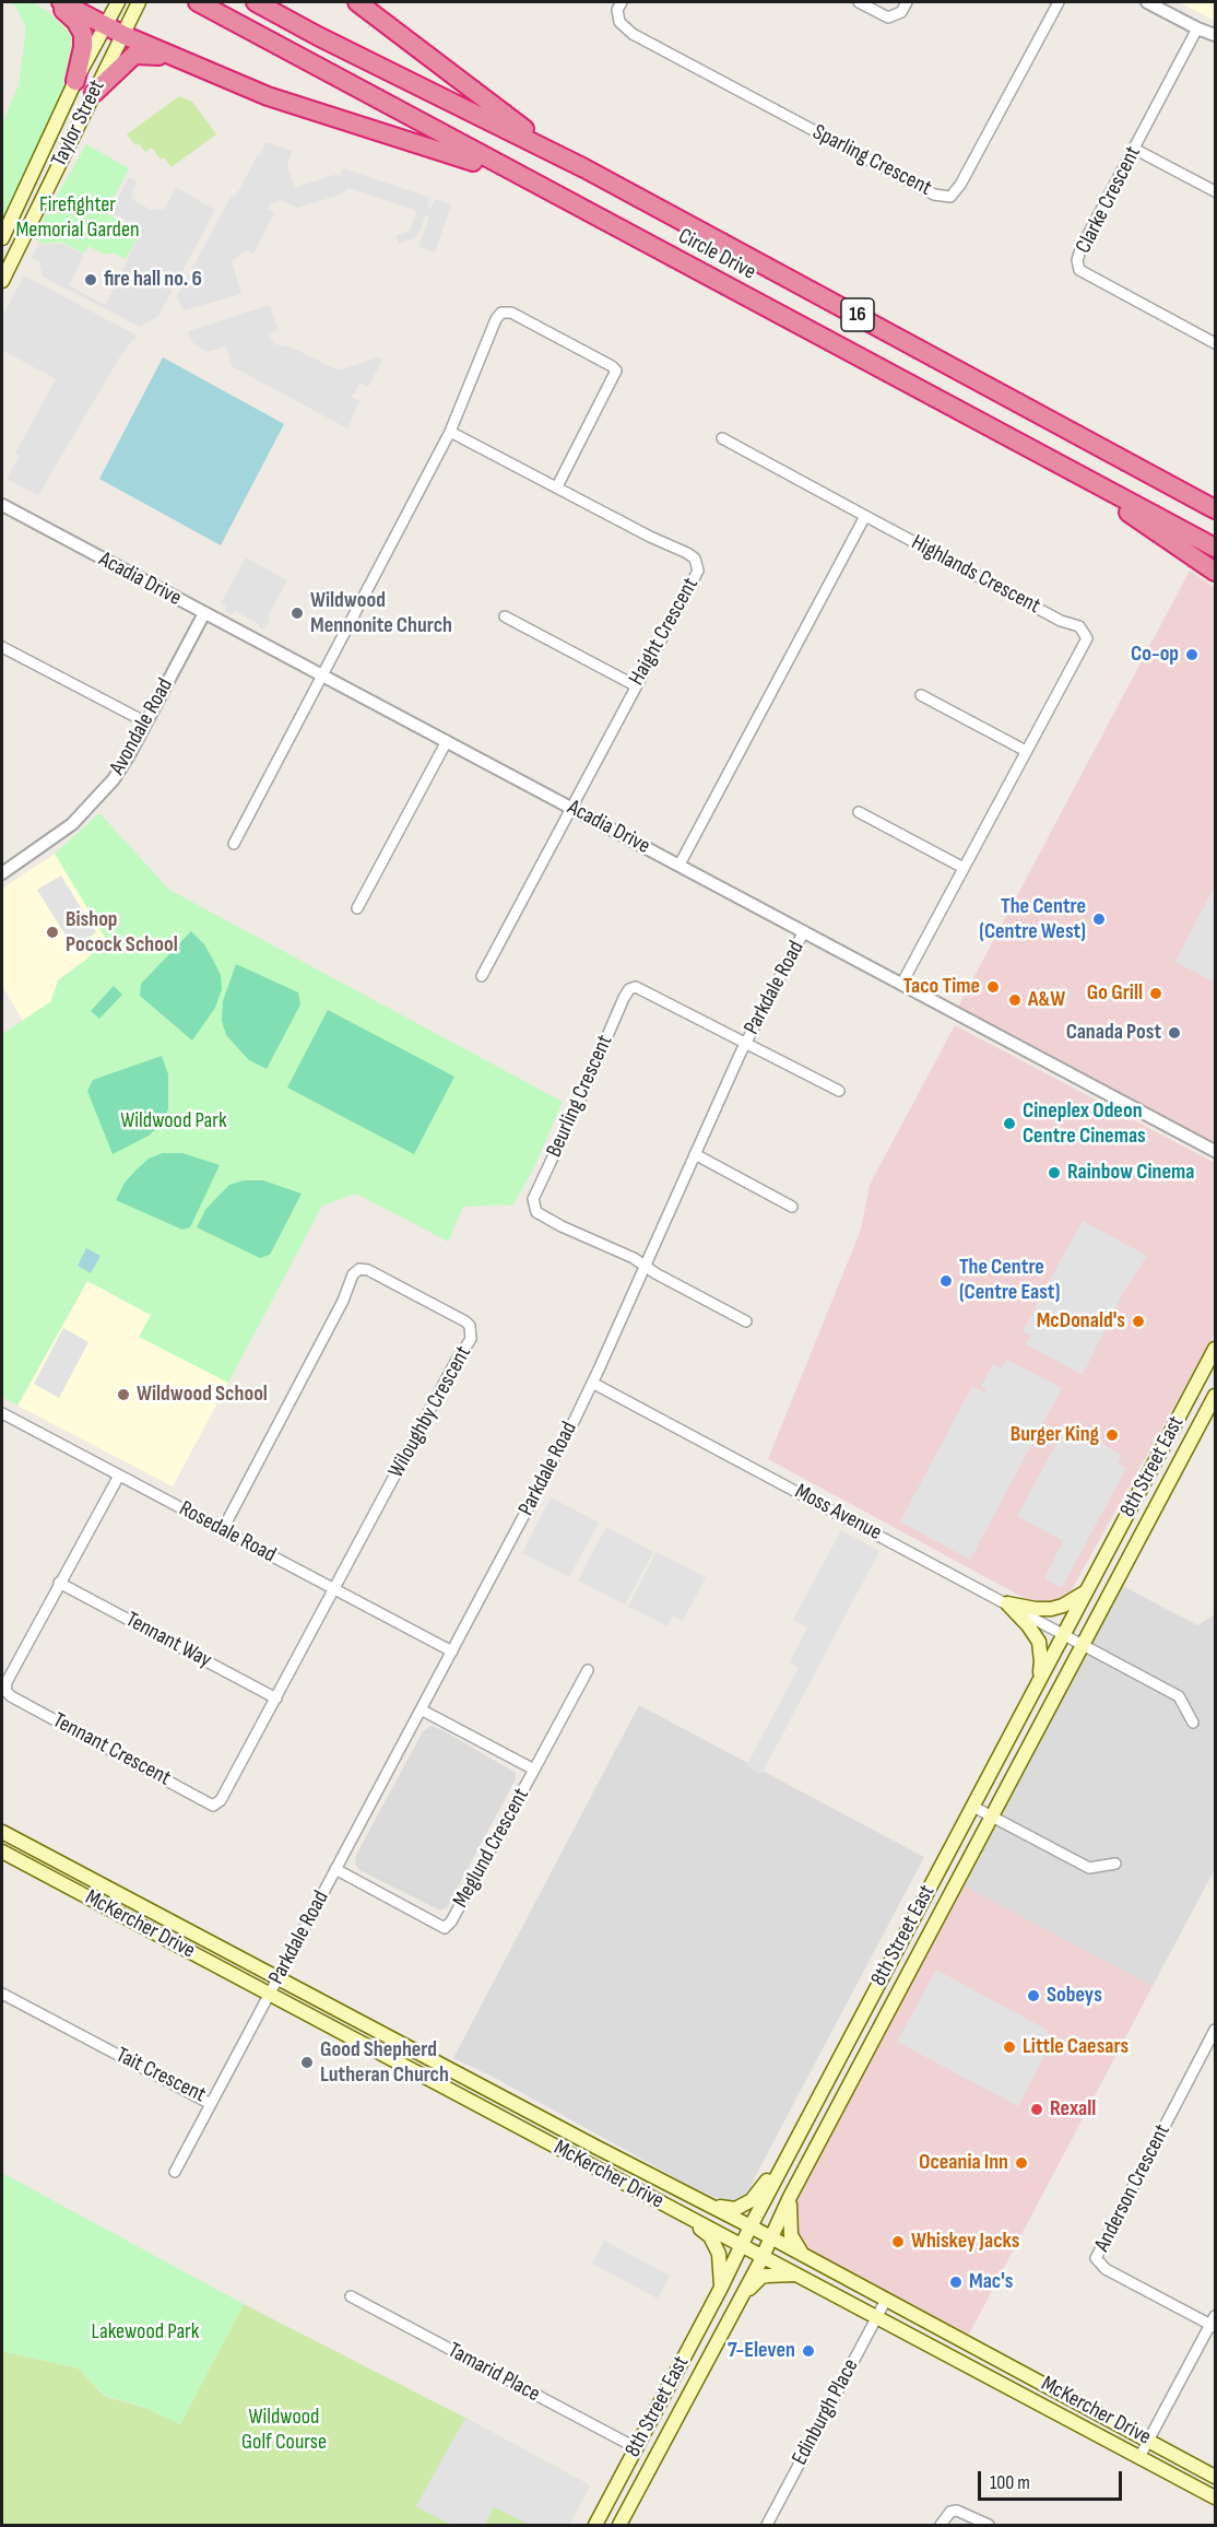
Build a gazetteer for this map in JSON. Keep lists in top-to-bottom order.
{
  "streets": {
    "highway": ["Circle Drive", "16"],
    "main road": ["Taylor Street", "8th Street East", "McKercher Drive"],
    "street": [
      "Sparling Crescent",
      "Clarke Crescent",
      "Highlands Crescent",
      "Acadia Drive",
      "Haight Crescent",
      "Avondale Road",
      "Parkdale Road",
      "Beurling Crescent",
      "Wiloughby Crescent",
      "Moss Avenue",
      "Rosedale Road",
      "Tennant Way",
      "Tennant Crescent",
      "Meglund Crescent",
      "Tait Crescent",
      "Anderson Crescent",
      "Tamarid Place",
      "Edinburgh Place"
    ]
  },
  "crossings": [
    ["Highlands Crescent", "Acadia Drive"],
    ["Acadia Drive", "Haight Crescent"],
    ["Acadia Drive", "Avondale Road"],
    ["Acadia Drive", "Parkdale Road"],
    ["Parkdale Road", "Beurling Crescent"],
    ["Parkdale Road", "Moss Avenue"],
    ["Parkdale Road", "Rosedale Road"],
    ["Parkdale Road", "Meglund Crescent"],
    ["Parkdale Road", "McKercher Drive"],
    ["Parkdale Road", "Tait Crescent"],
    ["Wiloughby Crescent", "Rosedale Road"],
    ["Wiloughby Crescent", "Tennant Crescent"],
    ["8th Street East", "Moss Avenue"],
    ["8th Street East", "McKercher Drive"],
    ["8th Street East", "Tamarid Place"],
    ["Rosedale Road", "Tennant Crescent"],
    ["Tennant Way", "Tennant Crescent"],
    ["McKercher Drive", "Tait Crescent"],
    ["McKercher Drive", "Edinburgh Place"]
  ],
  "parks": [
    "Firefighter Memorial Garden",
    "Wildwood Park",
    "Lakewood Park",
    "Wildwood Golf Course"
  ],
  "places": [
    "fire hall no. 6",
    "Wildwood Mennonite Church",
    "Co-op",
    "The Centre (Centre West)",
    "Bishop Pocock School",
    "Taco Time",
    "Go Grill",
    "A&W",
    "Canada Post",
    "Cineplex Odeon Centre Cinemas",
    "Rainbow Cinema",
    "The Centre (Centre East)",
    "McDonald's",
    "Wildwood School",
    "Burger King",
    "Sobeys",
    "Little Caesars",
    "Good Shepherd Lutheran Church",
    "Rexall",
    "Oceania Inn",
    "Whiskey Jacks",
    "Mac's",
    "7-Eleven"
  ],
  "scale_bar": "100 m"
}
